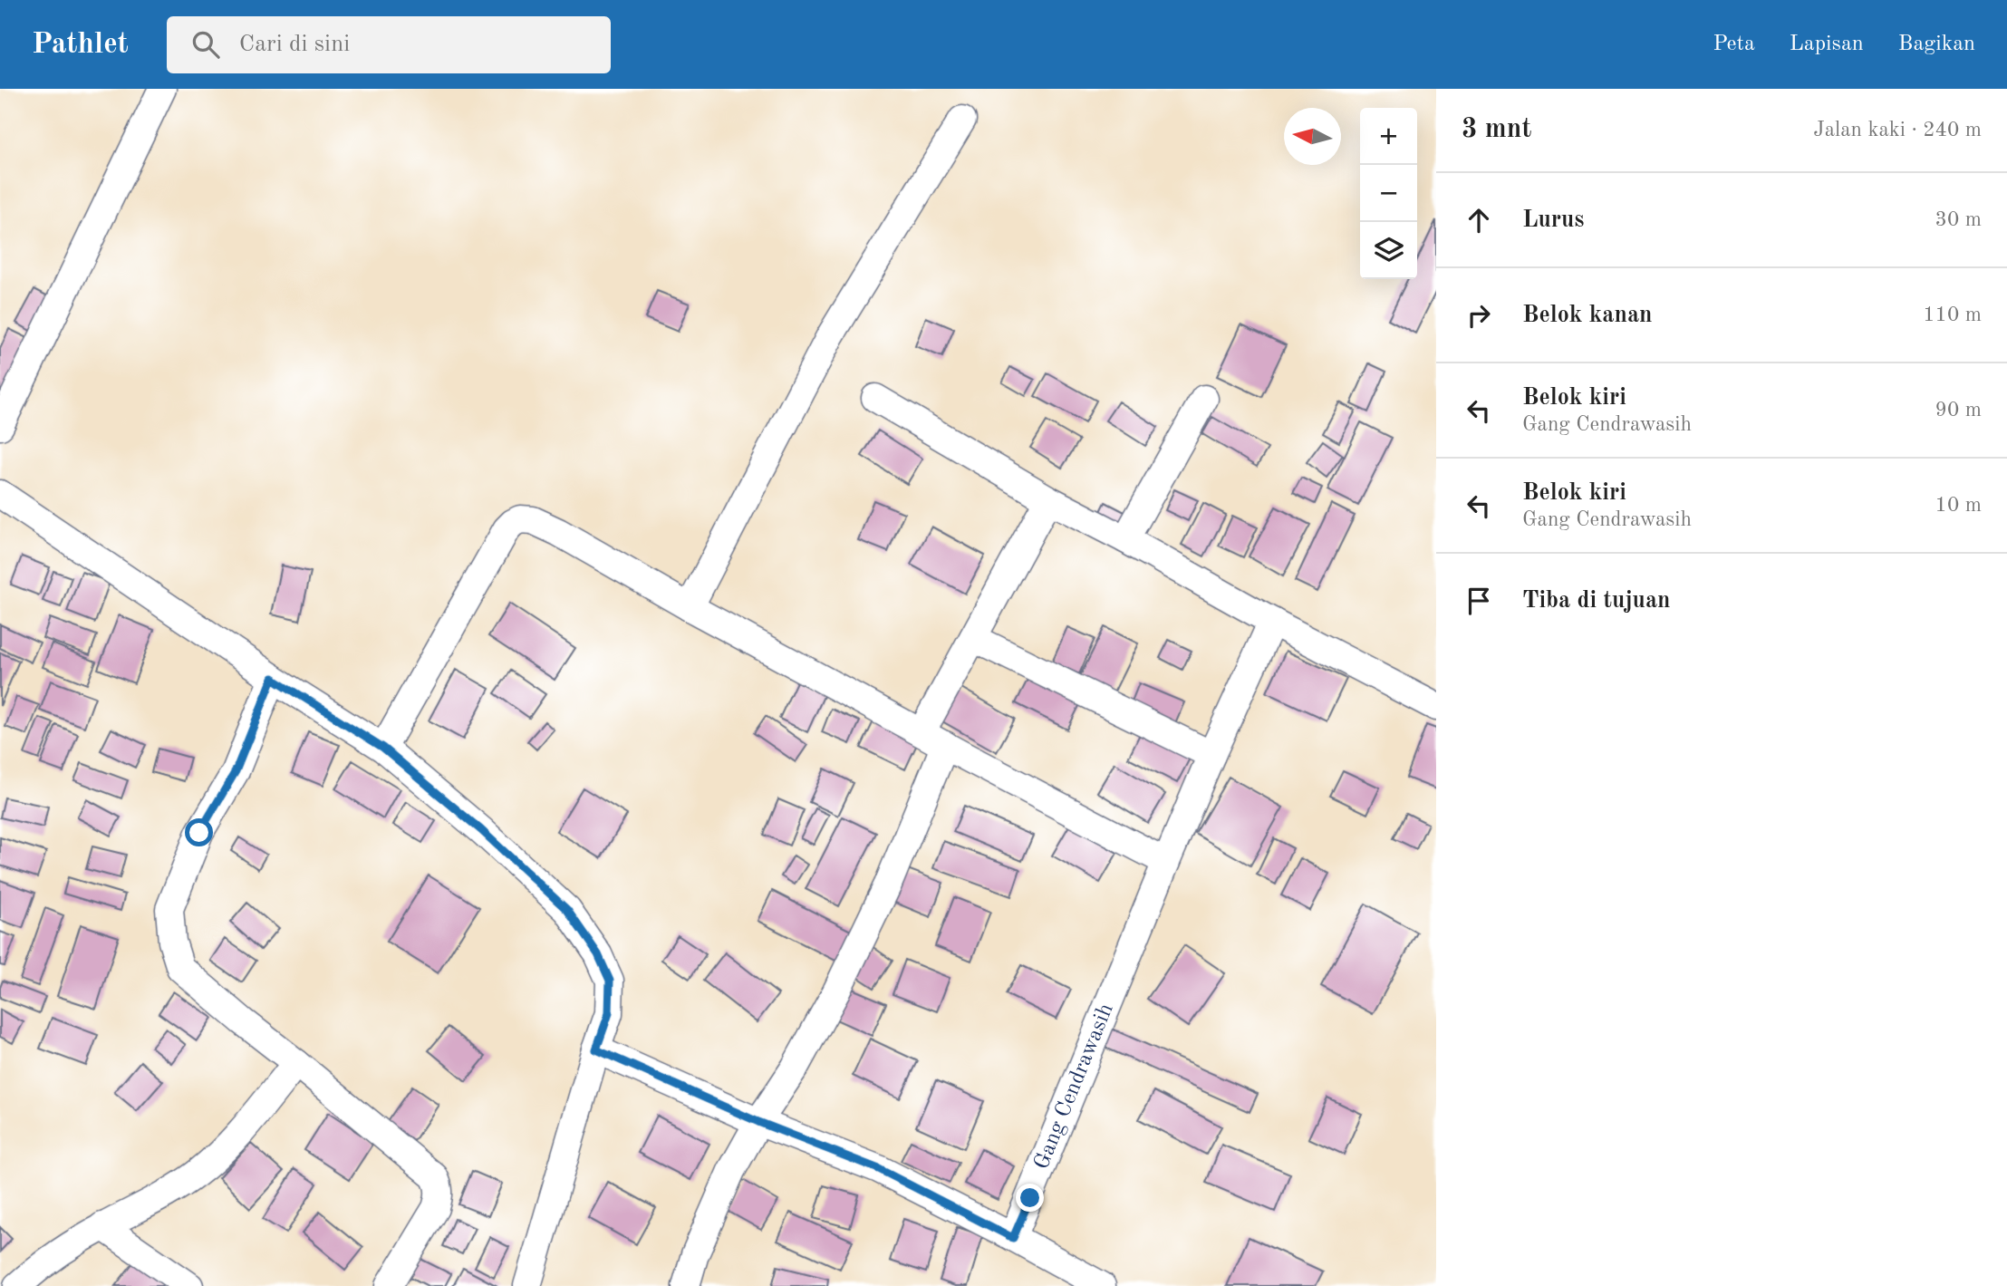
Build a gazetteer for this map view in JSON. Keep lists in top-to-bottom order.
{
  "streets": {
    "street": ["Gang Cendrawasih"]
  },
  "north": "left",
  "page": {
    "header": "Pathlet",
    "search": "Cari di sini",
    "nav": ["Peta", "Lapisan", "Bagikan"],
    "heading": ["3 mnt", "Jalan kaki · 240 m"],
    "map_buttons": ["+", "−"],
    "list": [
      ["Lurus", "30 m"],
      ["Belok kanan", "110 m"],
      ["Belok kiri", "Gang Cendrawasih", "90 m"],
      ["Belok kiri", "Gang Cendrawasih", "10 m"],
      "Tiba di tujuan"
    ]
  }
}
